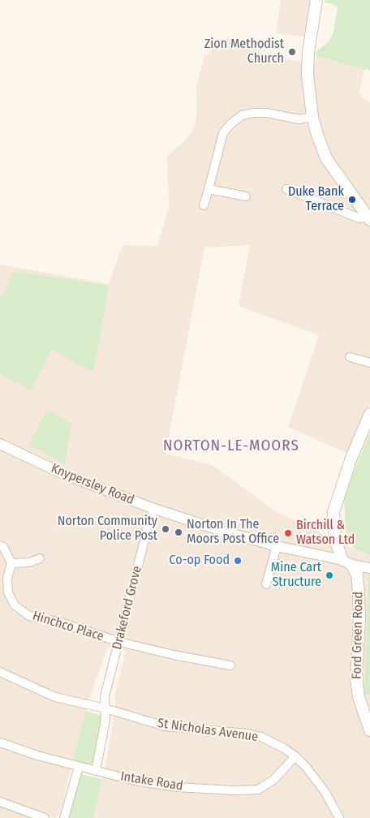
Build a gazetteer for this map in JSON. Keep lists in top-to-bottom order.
{
  "streets": {
    "main road": ["Ford Green Road"],
    "street": [
      "Knypersley Road",
      "Drakeford Grove",
      "Hinchco Place",
      "St Nicholas Avenue",
      "Intake Road"
    ]
  },
  "crossings": [
    ["Knypersley Road", "Drakeford Grove"],
    ["Knypersley Road", "Ford Green Road"],
    ["Drakeford Grove", "Hinchco Place"],
    ["Drakeford Grove", "St Nicholas Avenue"],
    ["Drakeford Grove", "Intake Road"],
    ["St Nicholas Avenue", "Intake Road"]
  ],
  "districts": ["NORTON-LE-MOORS"],
  "places": [
    "Zion Methodist Church",
    "Duke Bank Terrace",
    "Norton Community Police Post",
    "Norton In The Moors Post Office",
    "Birchill & Watson Ltd",
    "Co-op Food",
    "Mine Cart Structure"
  ]
}
